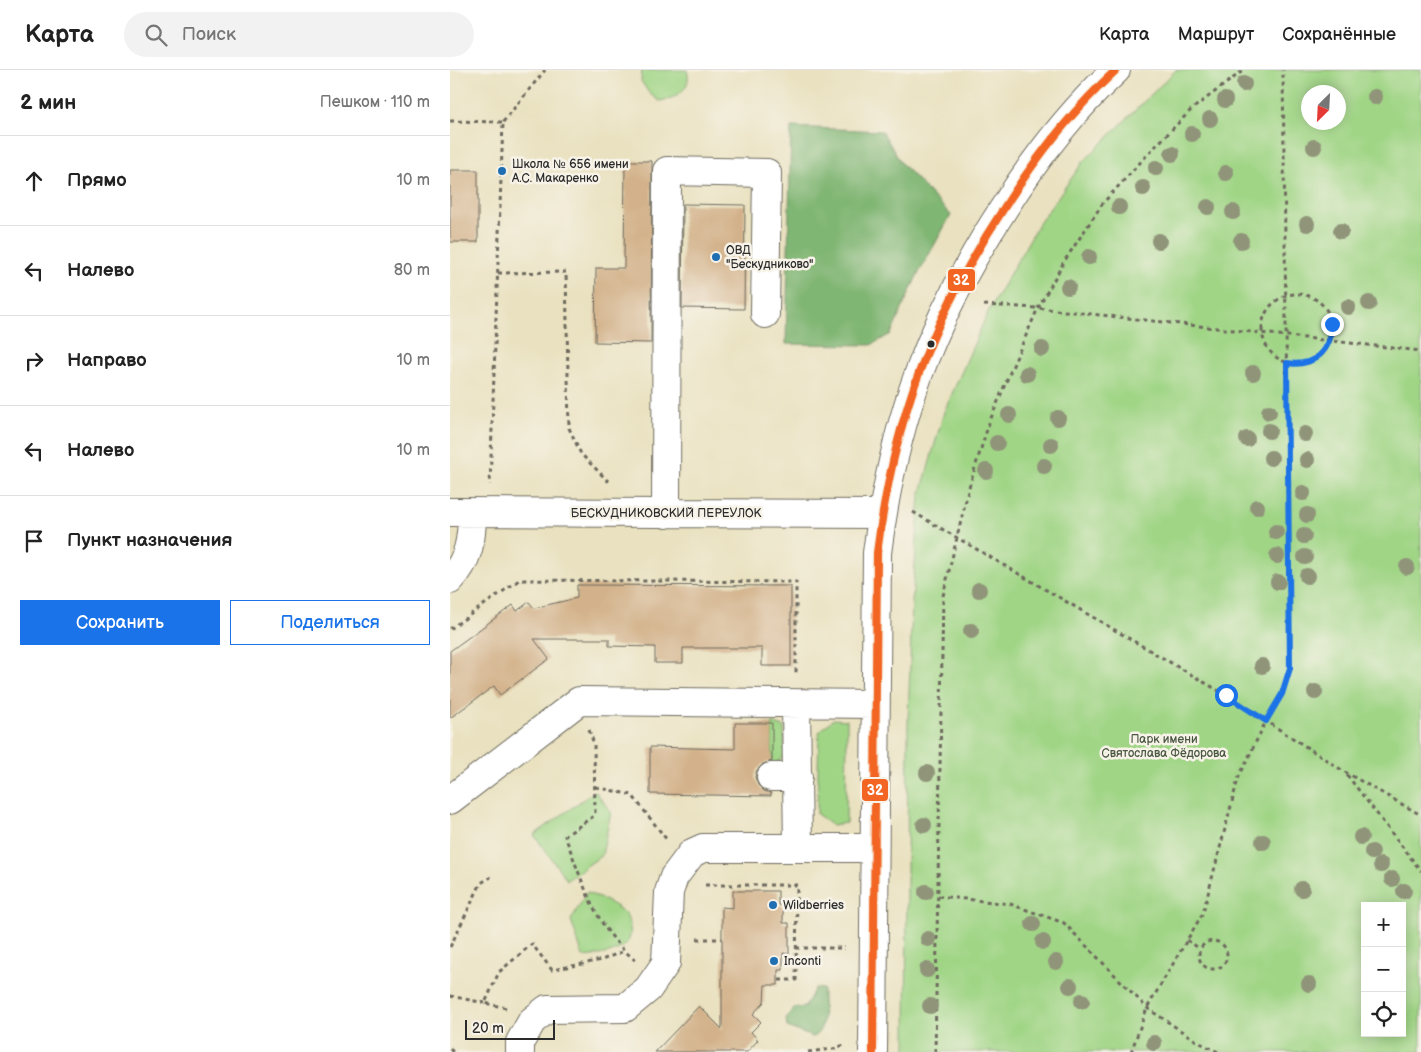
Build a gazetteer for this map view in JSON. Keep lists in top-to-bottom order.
{
  "streets": {
    "street": ["БЕСКУДНИКОВСКИЙ ПЕРЕУЛОК"]
  },
  "parks": ["Парк имени Святослава Фёдорова"],
  "places": [
    "Школа № 656 имени А.С. Макаренко",
    "ОВД \"Бескудниково\"",
    "Wildberries",
    "Inconti"
  ],
  "lines": ["transit line 32"],
  "scale_bar": "20 m",
  "north": "bottom left",
  "page": {
    "header": "Карта",
    "search": "Поиск",
    "nav": ["Карта", "Маршрут", "Сохранённые"],
    "heading": ["2 мин", "Пешком · 110 m"],
    "list": [
      ["Прямо", "10 m"],
      ["Налево", "80 m"],
      ["Направо", "10 m"],
      ["Налево", "10 m"],
      "Пункт назначения"
    ],
    "buttons": ["Сохранить", "Поделиться"],
    "map_buttons": ["+", "−"],
    "scale": "20 m"
  }
}
